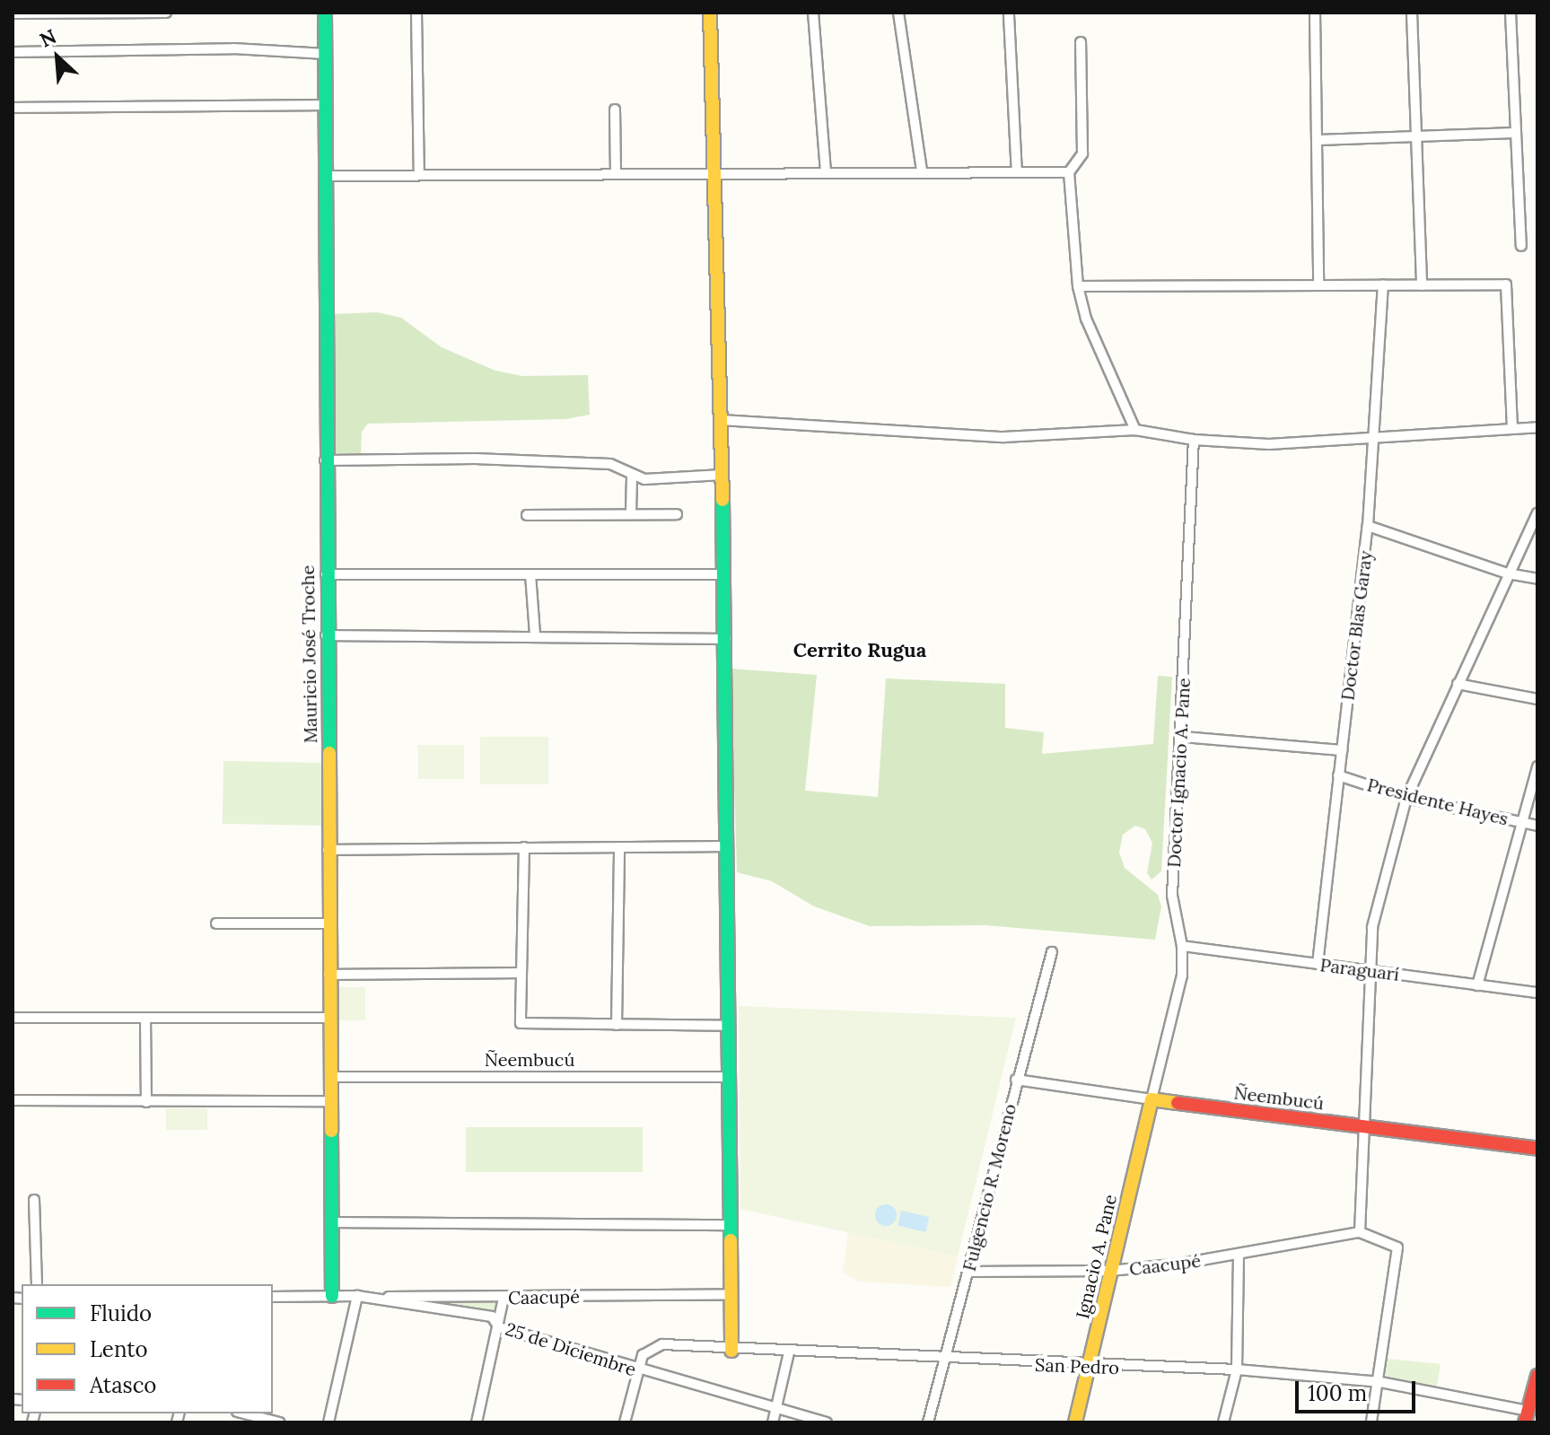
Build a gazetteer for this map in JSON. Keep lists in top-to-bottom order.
{
  "streets": {
    "main road": ["Mauricio José Troche", "Ñeembucú", "Ignacio A. Pane"],
    "street": [
      "Doctor Blas Garay",
      "Doctor Ignacio A. Pane",
      "Presidente Hayes",
      "Paraguarí",
      "Fulgencio R. Moreno",
      "Caacupé",
      "25 de Diciembre",
      "San Pedro"
    ]
  },
  "crossings": [
    ["Doctor Blas Garay", "Presidente Hayes"],
    ["Doctor Blas Garay", "Paraguarí"],
    ["Mauricio José Troche", "Ñeembucú"],
    ["Mauricio José Troche", "25 de Diciembre"],
    ["Doctor Ignacio A. Pane", "Paraguarí"],
    ["Doctor Ignacio A. Pane", "Ñeembucú"],
    ["Doctor Ignacio A. Pane", "Ignacio A. Pane"],
    ["Ñeembucú", "Fulgencio R. Moreno"],
    ["Ñeembucú", "Ignacio A. Pane"],
    ["Fulgencio R. Moreno", "Caacupé"],
    ["Fulgencio R. Moreno", "San Pedro"],
    ["Ignacio A. Pane", "Caacupé"],
    ["Ignacio A. Pane", "San Pedro"],
    ["Caacupé", "25 de Diciembre"],
    ["25 de Diciembre", "San Pedro"]
  ],
  "districts": ["Cerrito Rugua"],
  "legend": ["Fluido", "Lento", "Atasco"],
  "scale_bar": "100 m",
  "north": "top left"
}
